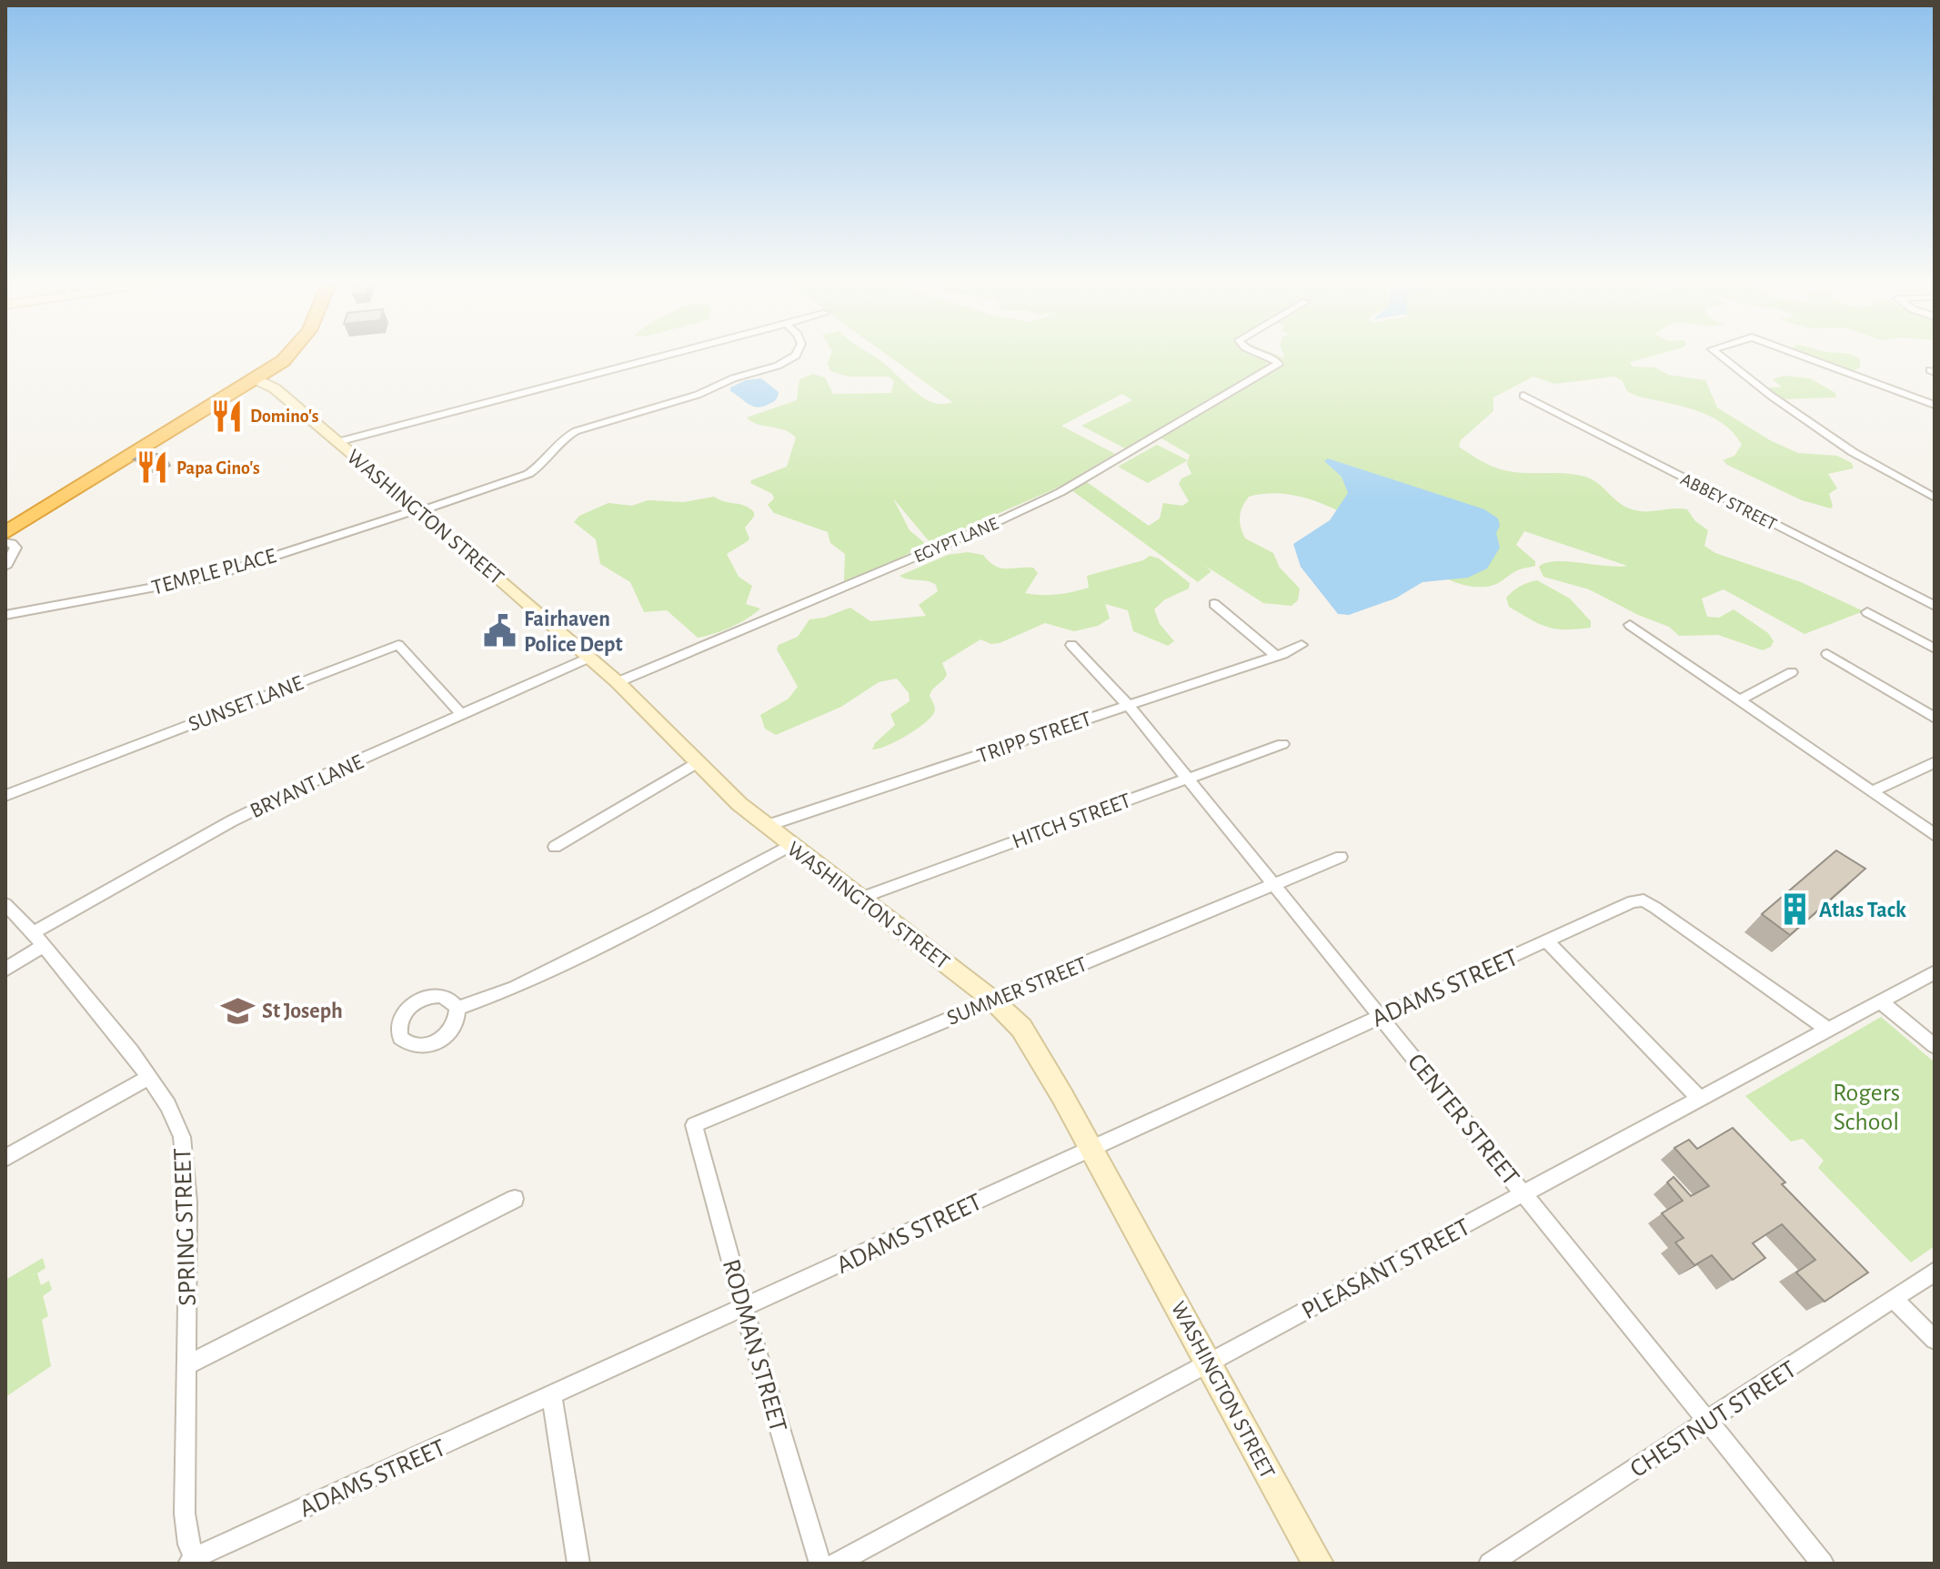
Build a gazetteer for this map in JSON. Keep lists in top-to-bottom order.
{
  "streets": {
    "main road": ["WASHINGTON STREET"],
    "street": [
      "ABBEY STREET",
      "EGYPT LANE",
      "TEMPLE PLACE",
      "SUNSET LANE",
      "TRIPP STREET",
      "BRYANT LANE",
      "HITCH STREET",
      "ADAMS STREET",
      "SUMMER STREET",
      "CENTER STREET",
      "SPRING STREET",
      "PLEASANT STREET",
      "RODMAN STREET",
      "CHESTNUT STREET"
    ]
  },
  "crossings": [
    ["WASHINGTON STREET", "EGYPT LANE"],
    ["WASHINGTON STREET", "TEMPLE PLACE"],
    ["WASHINGTON STREET", "TRIPP STREET"],
    ["WASHINGTON STREET", "BRYANT LANE"],
    ["WASHINGTON STREET", "HITCH STREET"],
    ["WASHINGTON STREET", "ADAMS STREET"],
    ["WASHINGTON STREET", "SUMMER STREET"],
    ["WASHINGTON STREET", "PLEASANT STREET"],
    ["SUNSET LANE", "BRYANT LANE"],
    ["TRIPP STREET", "CENTER STREET"],
    ["BRYANT LANE", "SPRING STREET"],
    ["HITCH STREET", "CENTER STREET"],
    ["ADAMS STREET", "CENTER STREET"],
    ["ADAMS STREET", "SPRING STREET"],
    ["ADAMS STREET", "PLEASANT STREET"],
    ["ADAMS STREET", "RODMAN STREET"],
    ["SUMMER STREET", "CENTER STREET"],
    ["SUMMER STREET", "RODMAN STREET"],
    ["CENTER STREET", "PLEASANT STREET"],
    ["CENTER STREET", "CHESTNUT STREET"]
  ],
  "parks": ["Rogers School"],
  "places": {
    "restaurant": ["Domino's", "Papa Gino's"],
    "public building": ["Fairhaven Police Dept"],
    "building": ["Atlas Tack"],
    "school or university": ["St Joseph"]
  }
}
